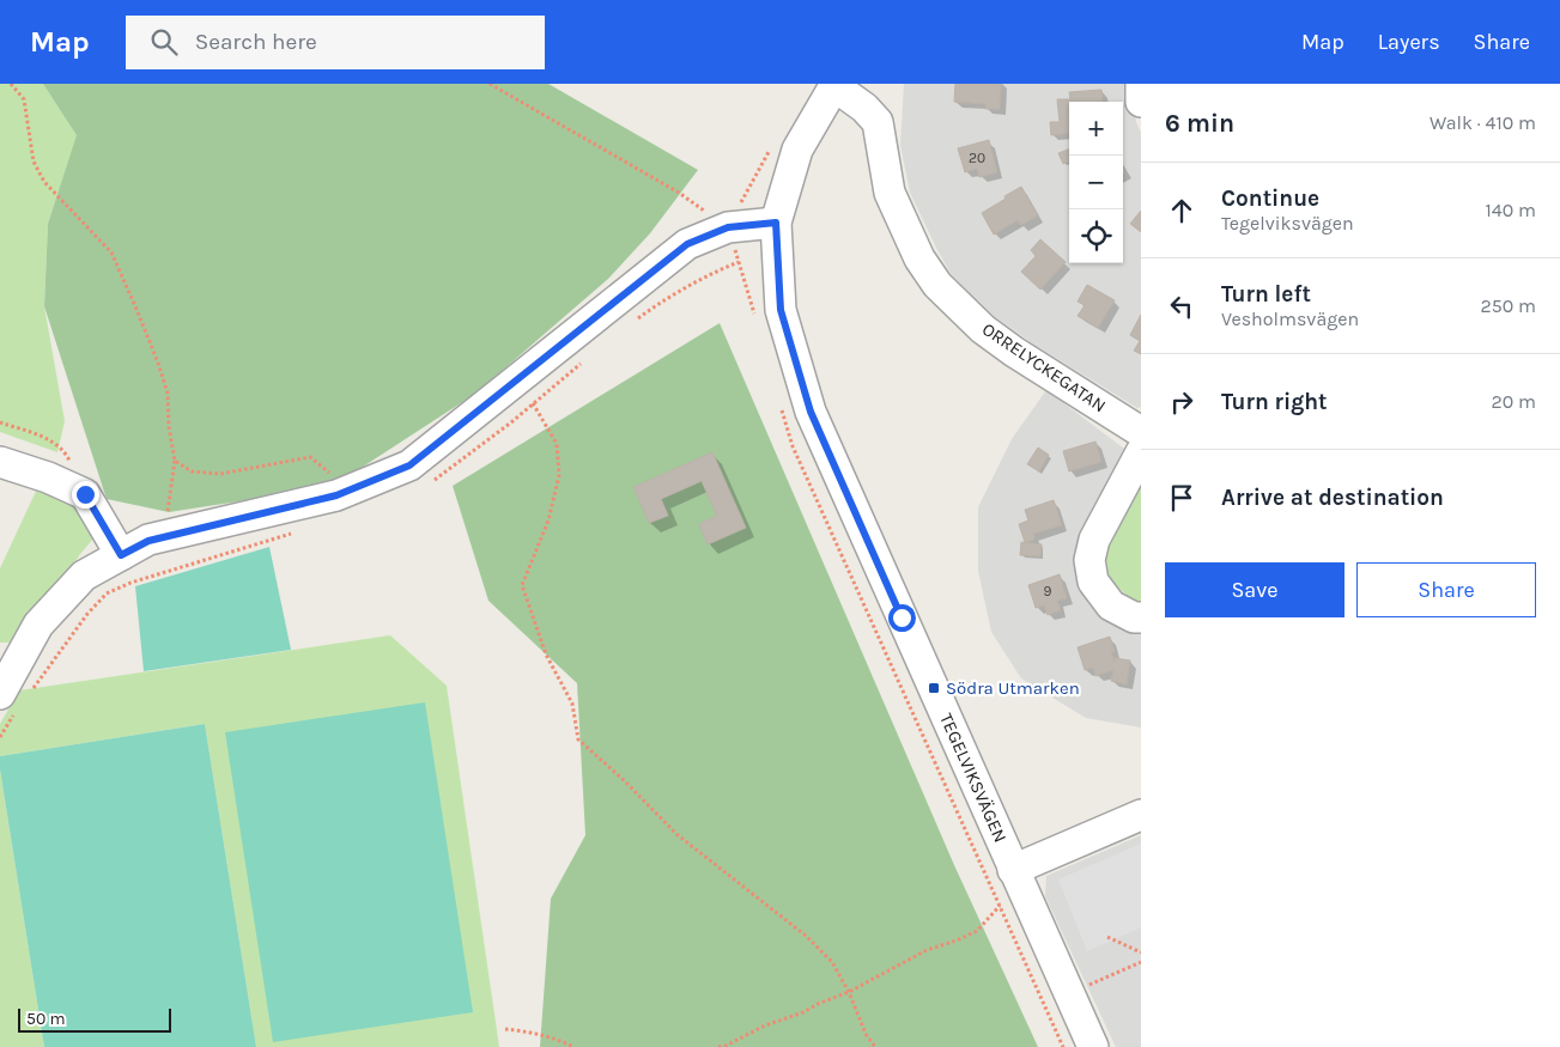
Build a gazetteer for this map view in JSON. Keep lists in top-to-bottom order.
{
  "streets": {
    "street": ["ORRELYCKEGATAN", "TEGELVIKSVÄGEN"]
  },
  "crossings": [
    ["ORRELYCKEGATAN", "TEGELVIKSVÄGEN"]
  ],
  "places": {
    "transit": ["Södra Utmarken"]
  },
  "house_numbers": ["20", "9"],
  "scale_bar": "50 m",
  "page": {
    "header": "Map",
    "search": "Search here",
    "nav": ["Map", "Layers", "Share"],
    "heading": ["6 min", "Walk · 410 m"],
    "map_buttons": ["+", "−"],
    "list": [
      ["Continue", "Tegelviksvägen", "140 m"],
      ["Turn left", "Vesholmsvägen", "250 m"],
      ["Turn right", "20 m"],
      "Arrive at destination"
    ],
    "buttons": ["Save", "Share"],
    "scale": "50 m"
  }
}
